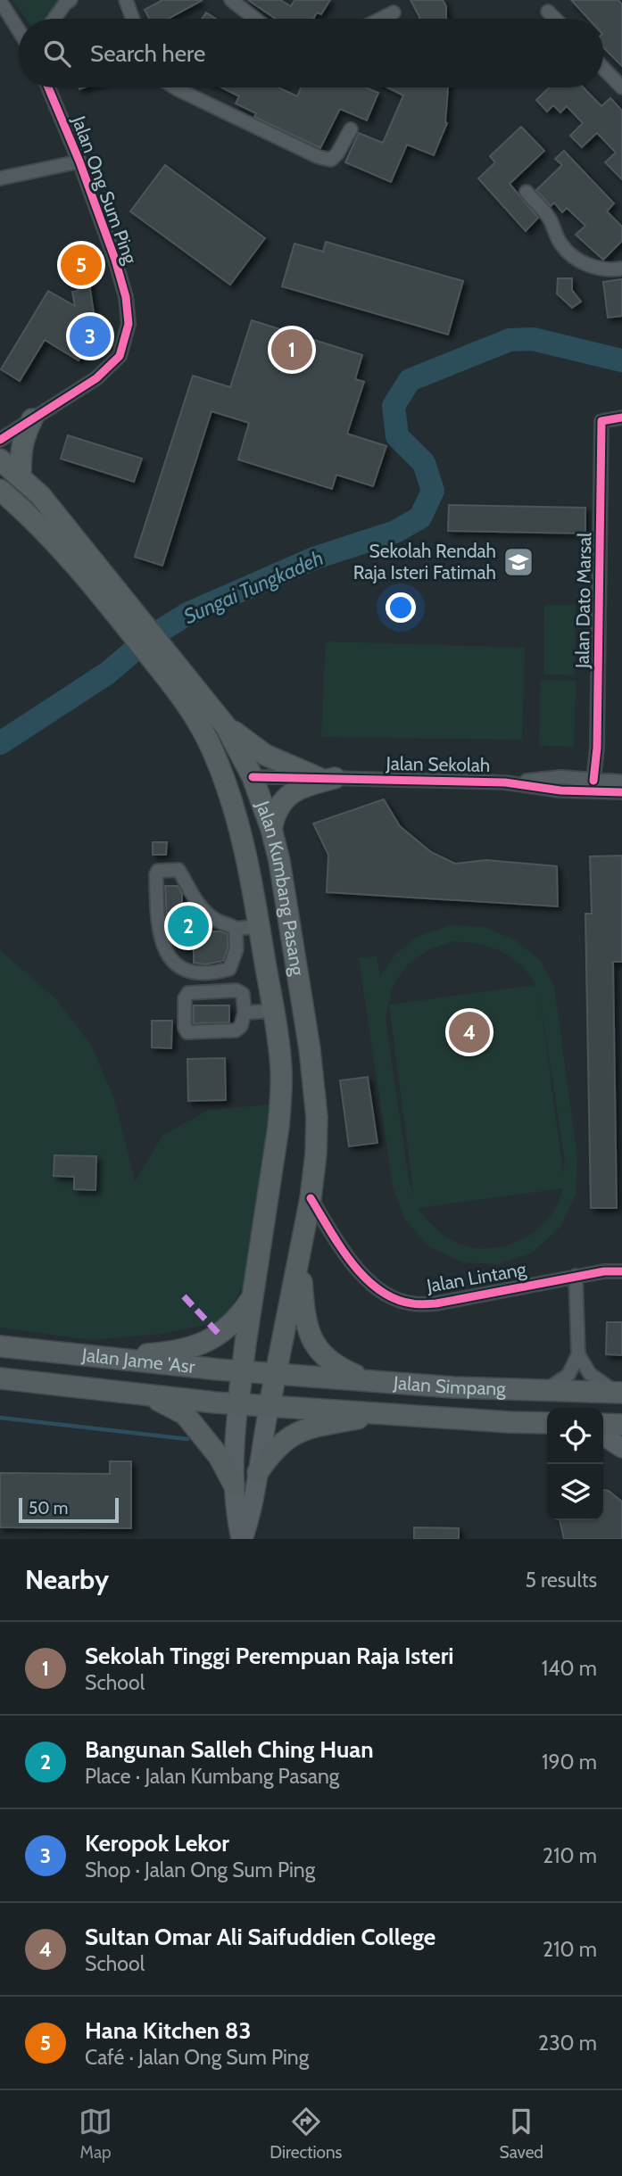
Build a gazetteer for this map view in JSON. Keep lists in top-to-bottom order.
{
  "streets": {
    "main road": ["Jalan Kumbang Pasang", "Jalan Jame 'Asr", "Jalan Simpang"],
    "street": [
      "Jalan Ong Sum Ping",
      "Jalan Dato Marsal",
      "Jalan Sekolah",
      "Jalan Lintang"
    ]
  },
  "crossings": [
    ["Jalan Dato Marsal", "Jalan Sekolah"],
    ["Jalan Sekolah", "Jalan Kumbang Pasang"],
    ["Jalan Kumbang Pasang", "Jalan Lintang"],
    ["Jalan Kumbang Pasang", "Jalan Jame 'Asr"],
    ["Jalan Kumbang Pasang", "Jalan Simpang"],
    ["Jalan Jame 'Asr", "Jalan Simpang"]
  ],
  "water": ["Sungai Tungkadeh"],
  "places": {
    "school or university": ["Sekolah Rendah Raja Isteri Fatimah"]
  },
  "scale_bar": "50 m",
  "page": {
    "search": "Search here",
    "pins": [
      "5",
      "3",
      "1",
      "2",
      "4"
    ],
    "scale": "50 m",
    "heading": ["Nearby", "5 results"],
    "list": [
      {
        "mark": "1",
        "name": "Sekolah Tinggi Perempuan Raja Isteri",
        "note": "School",
        "value": "140 m"
      },
      {
        "mark": "2",
        "name": "Bangunan Salleh Ching Huan",
        "note": "Place · Jalan Kumbang Pasang",
        "value": "190 m"
      },
      {
        "mark": "3",
        "name": "Keropok Lekor",
        "note": "Shop · Jalan Ong Sum Ping",
        "value": "210 m"
      },
      {
        "mark": "4",
        "name": "Sultan Omar Ali Saifuddien College",
        "note": "School",
        "value": "210 m"
      },
      {
        "mark": "5",
        "name": "Hana Kitchen 83",
        "note": "Café · Jalan Ong Sum Ping",
        "value": "230 m"
      }
    ],
    "nav": ["Map", "Directions", "Saved"]
  }
}
